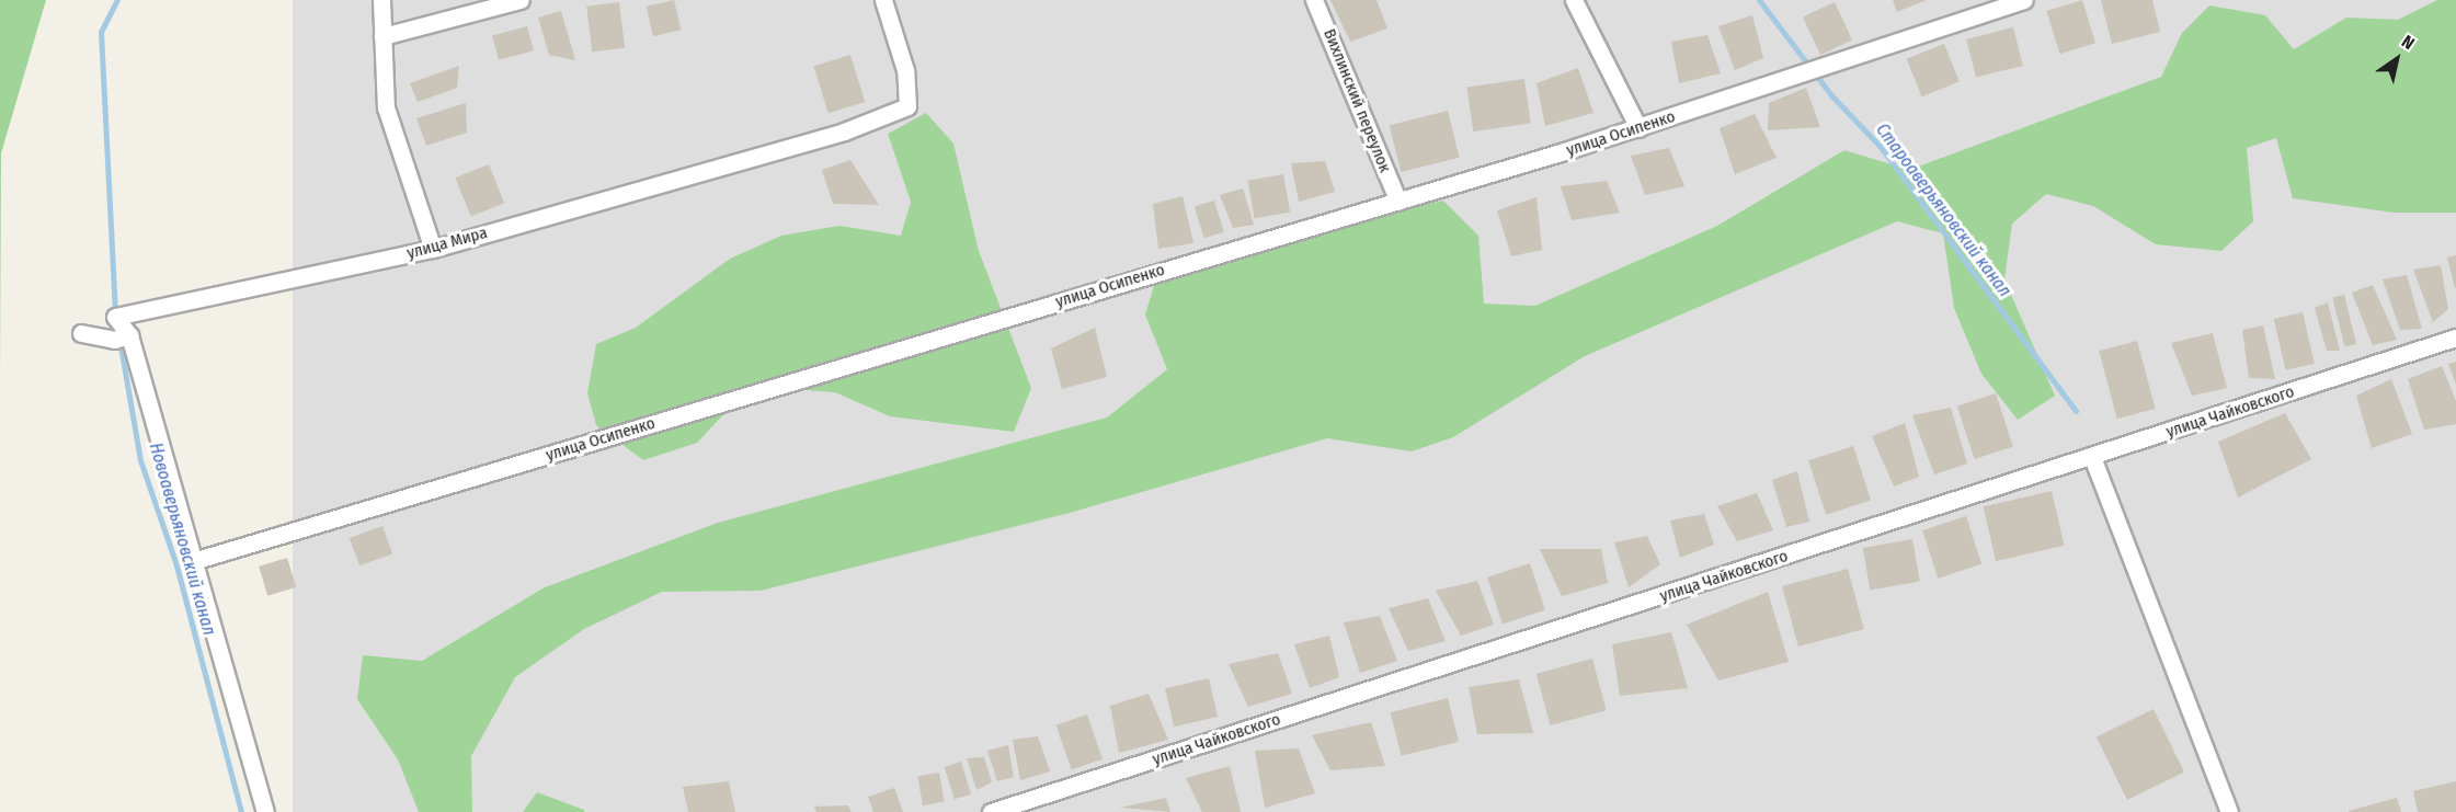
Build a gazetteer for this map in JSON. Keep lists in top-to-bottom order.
{
  "streets": {
    "street": [
      "Вихлинский переулок",
      "улица Осипенко",
      "улица Мира",
      "улица Чайковского"
    ]
  },
  "crossings": [
    ["Вихлинский переулок", "улица Осипенко"]
  ],
  "water": ["Староаверьяновский канал", "Новоаверьяновский канал"],
  "north": "top right"
}
